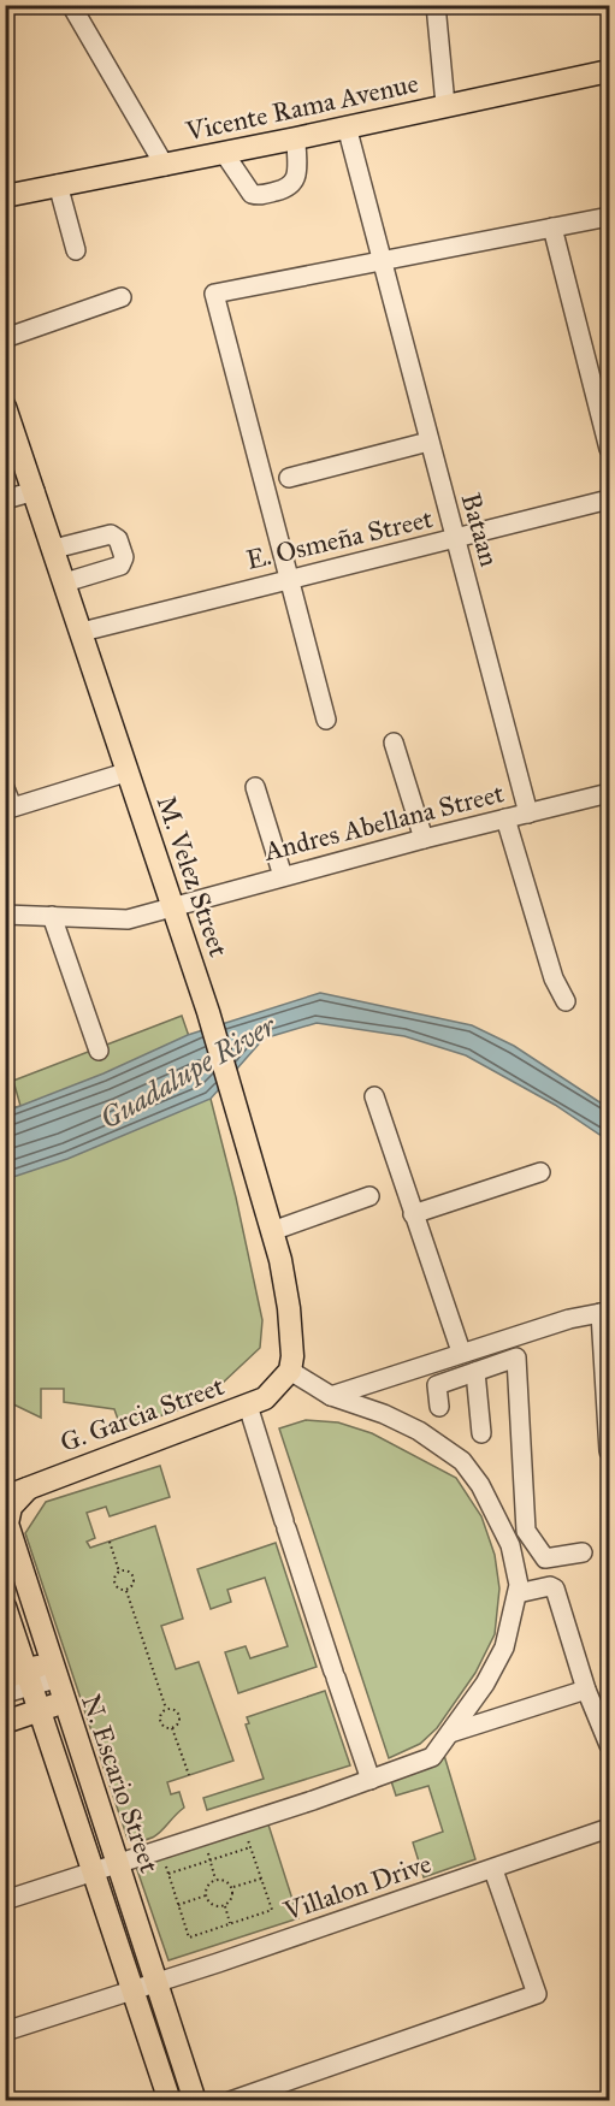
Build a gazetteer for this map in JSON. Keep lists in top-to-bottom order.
{
  "streets": {
    "main road": [
      "Vicente Rama Avenue",
      "M. Velez Street",
      "G. Garcia Street",
      "N. Escario Street"
    ],
    "street": [
      "Bataan",
      "E. Osmeña Street",
      "Andres Abellana Street",
      "Villalon Drive"
    ]
  },
  "crossings": [
    ["Vicente Rama Avenue", "Bataan"],
    ["Bataan", "E. Osmeña Street"],
    ["Bataan", "Andres Abellana Street"],
    ["E. Osmeña Street", "M. Velez Street"],
    ["Andres Abellana Street", "M. Velez Street"],
    ["M. Velez Street", "G. Garcia Street"],
    ["G. Garcia Street", "N. Escario Street"],
    ["N. Escario Street", "Villalon Drive"]
  ],
  "water": ["Guadalupe River"]
}
